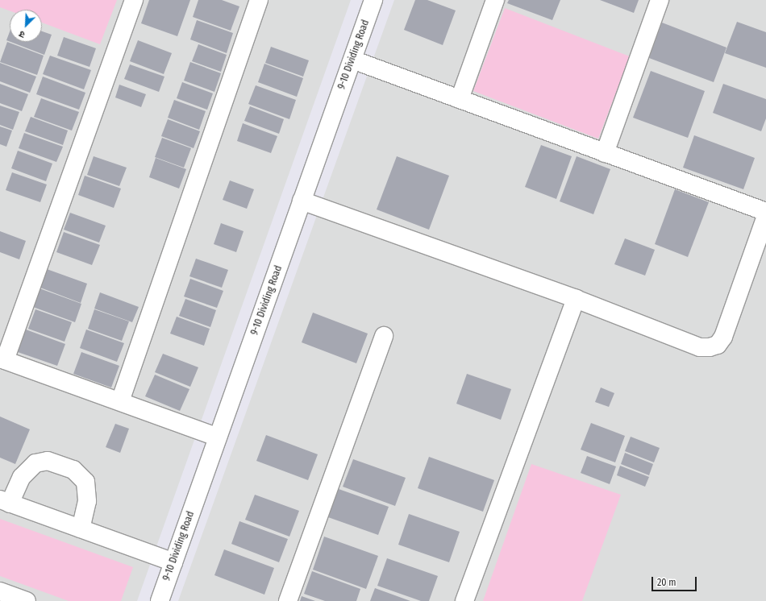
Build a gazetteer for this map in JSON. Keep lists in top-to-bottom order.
{
  "streets": {
    "street": ["9-10 Dividing Road"]
  },
  "scale_bar": "20 m",
  "north": "bottom left"
}
